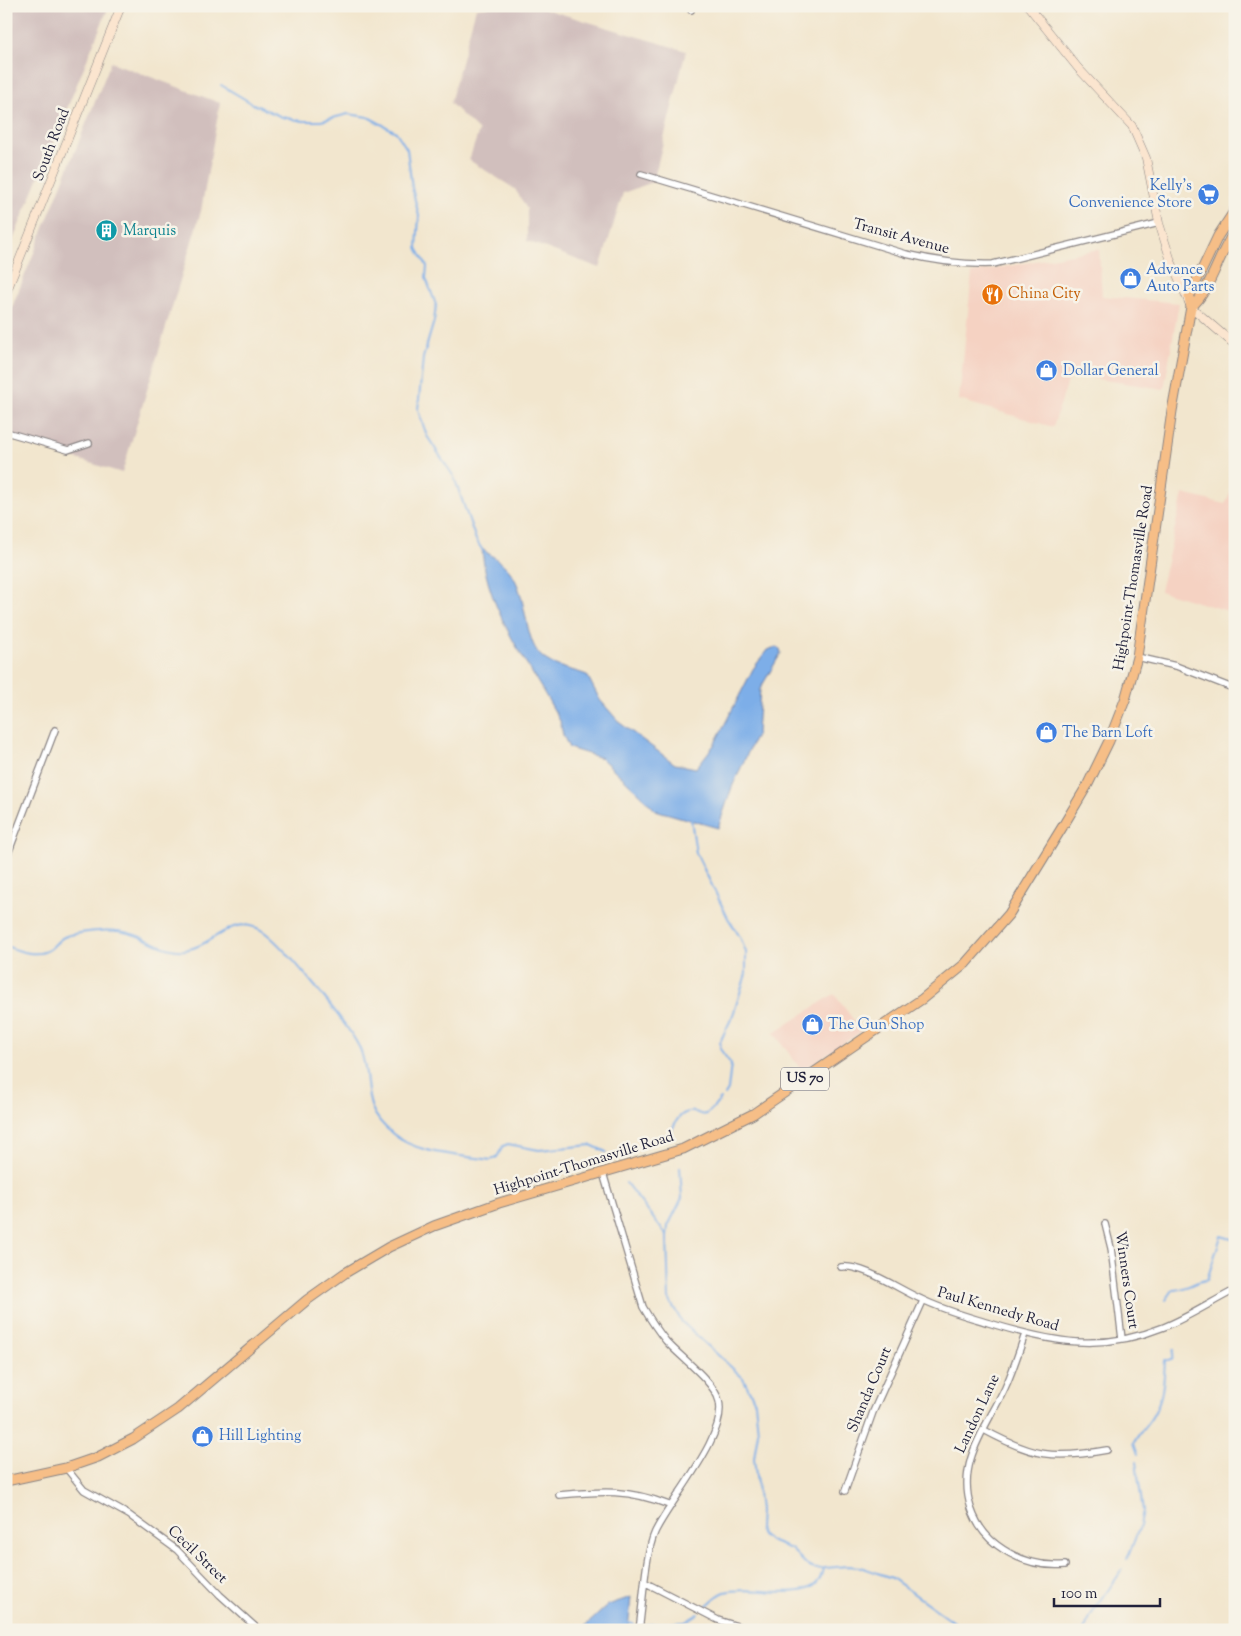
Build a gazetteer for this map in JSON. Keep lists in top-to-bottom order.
{
  "streets": {
    "main road": ["Highpoint-Thomasville Road", "US 70"],
    "street": [
      "South Road",
      "Transit Avenue",
      "Winners Court",
      "Paul Kennedy Road",
      "Shanda Court",
      "Landon Lane",
      "Cecil Street"
    ]
  },
  "crossings": [
    ["Highpoint-Thomasville Road", "Cecil Street"],
    ["Winners Court", "Paul Kennedy Road"],
    ["Paul Kennedy Road", "Shanda Court"],
    ["Paul Kennedy Road", "Landon Lane"]
  ],
  "places": {
    "supermarket": ["Kelly's Convenience Store"],
    "building": ["Marquis"],
    "shop": [
      "Advance Auto Parts",
      "Dollar General",
      "The Barn Loft",
      "The Gun Shop",
      "Hill Lighting"
    ],
    "restaurant": ["China City"]
  },
  "scale_bar": "100 m"
}
